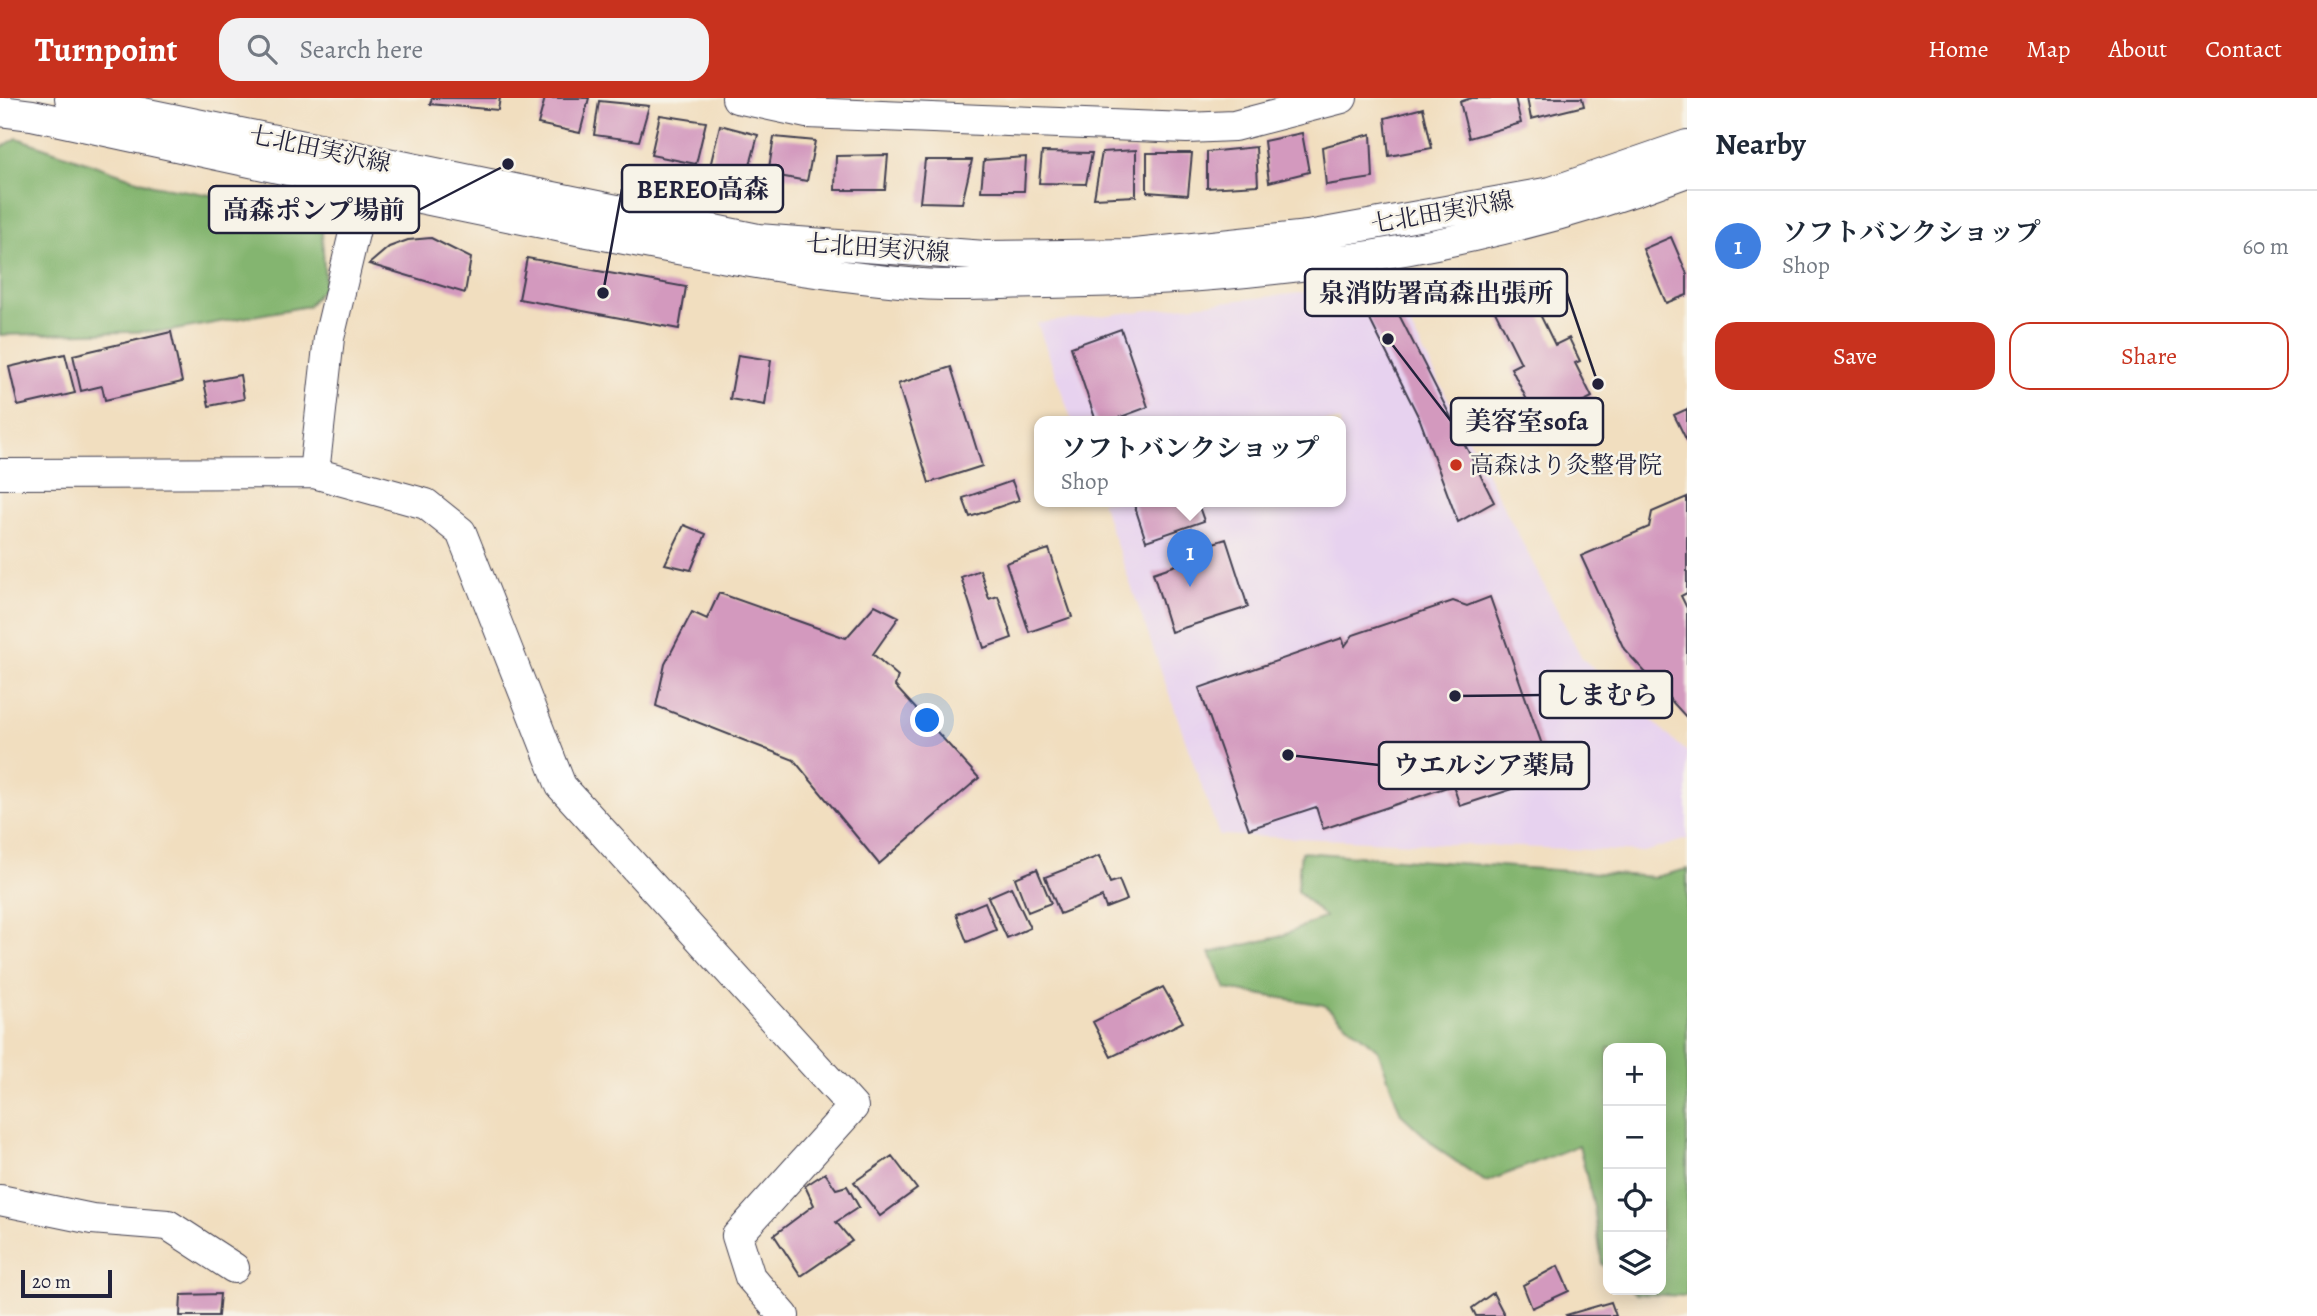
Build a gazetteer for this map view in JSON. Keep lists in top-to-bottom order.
{
  "streets": {
    "street": ["七北田実沢線"]
  },
  "places": [
    "高森ポンプ場前",
    "BEREO高森",
    "美容室sofa",
    "泉消防署高森出張所",
    "高森はり灸整骨院",
    "しまむら",
    "ウエルシア薬局"
  ],
  "scale_bar": "20 m",
  "page": {
    "header": "Turnpoint",
    "search": "Search here",
    "nav": [
      "Home",
      "Map",
      "About",
      "Contact"
    ],
    "heading": "Nearby",
    "list": [
      {
        "mark": "1",
        "name": "ソフトバンクショップ",
        "note": "Shop",
        "value": "60 m"
      }
    ],
    "buttons": ["Save", "Share"],
    "popup": ["ソフトバンクショップ", "Shop"],
    "pins": "1",
    "map_buttons": ["+", "−"],
    "scale": "20 m"
  }
}
